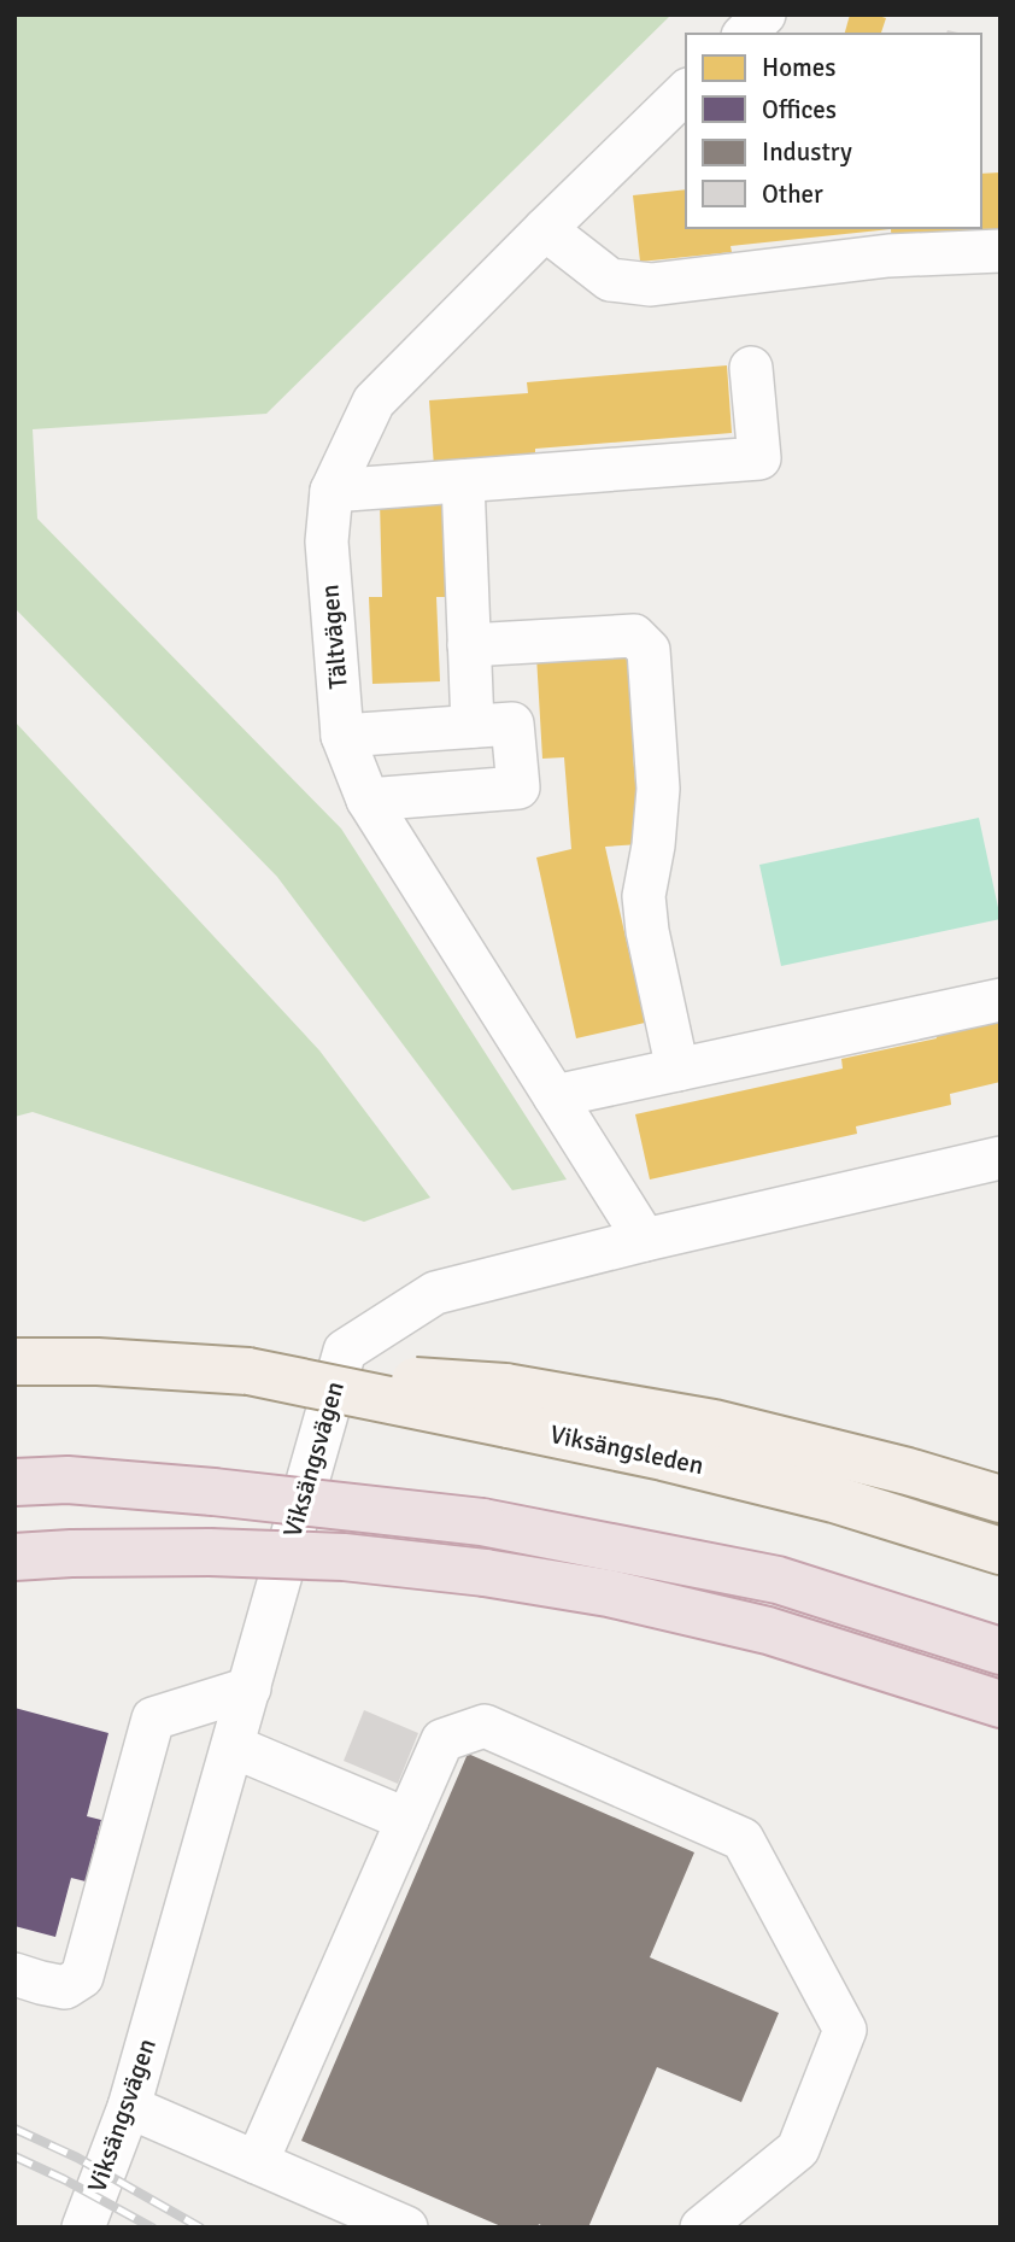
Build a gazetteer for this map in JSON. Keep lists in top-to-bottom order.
{
  "streets": {
    "main road": ["Viksängsleden"],
    "street": ["Tältvägen", "Viksängsvägen"]
  },
  "crossings": [
    ["Tältvägen", "Viksängsvägen"]
  ],
  "legend": [
    "Homes",
    "Offices",
    "Industry",
    "Other"
  ]
}
